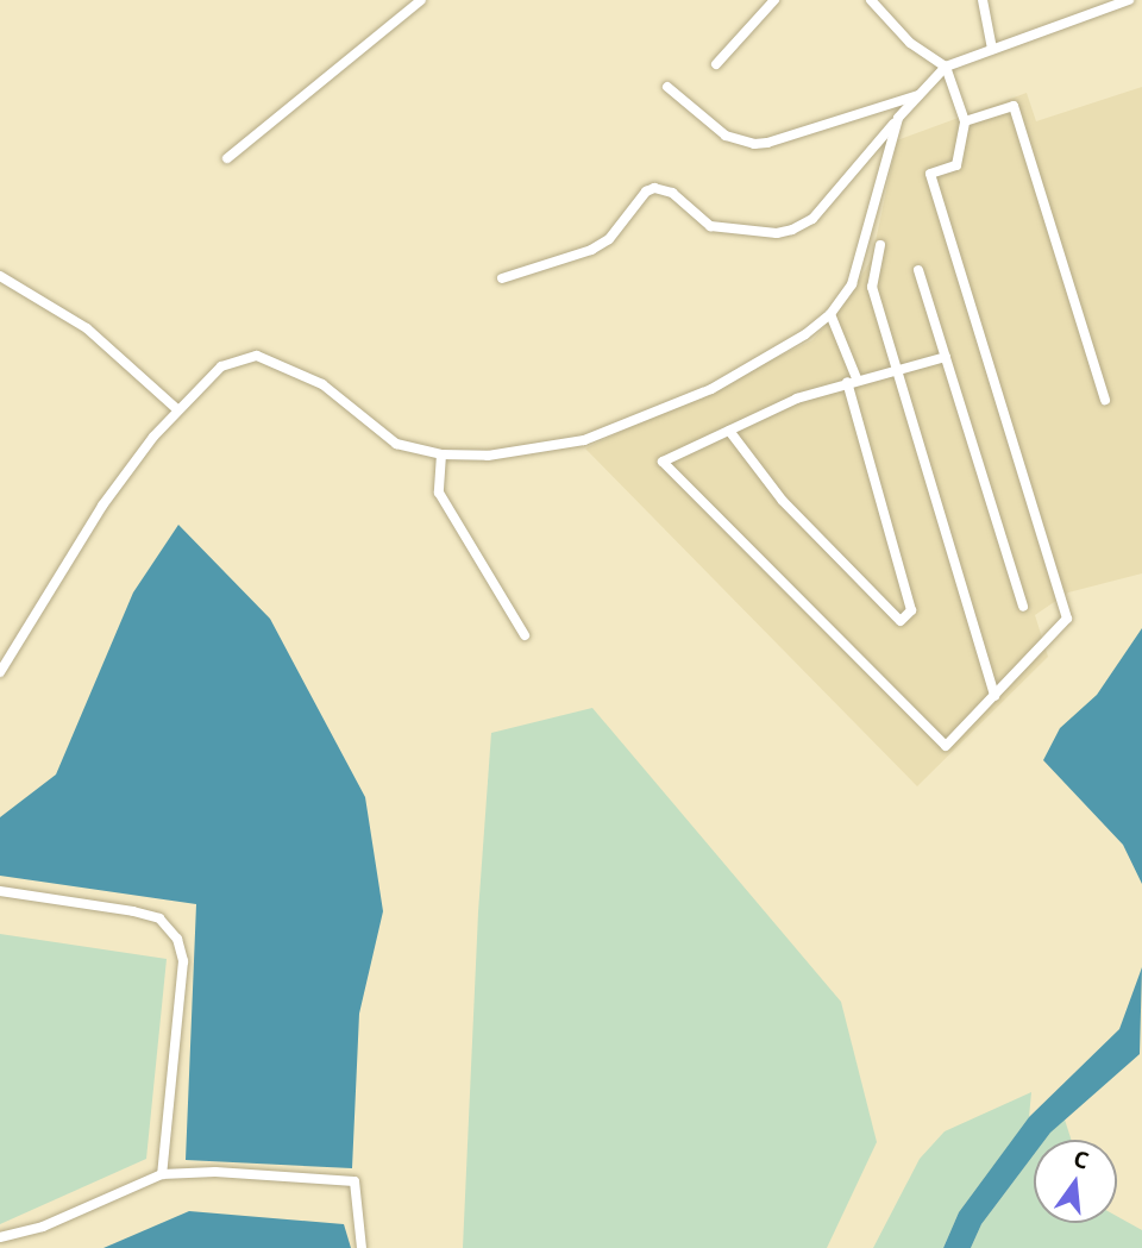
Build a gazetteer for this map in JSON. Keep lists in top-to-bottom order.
{
  "north": "top"
}
